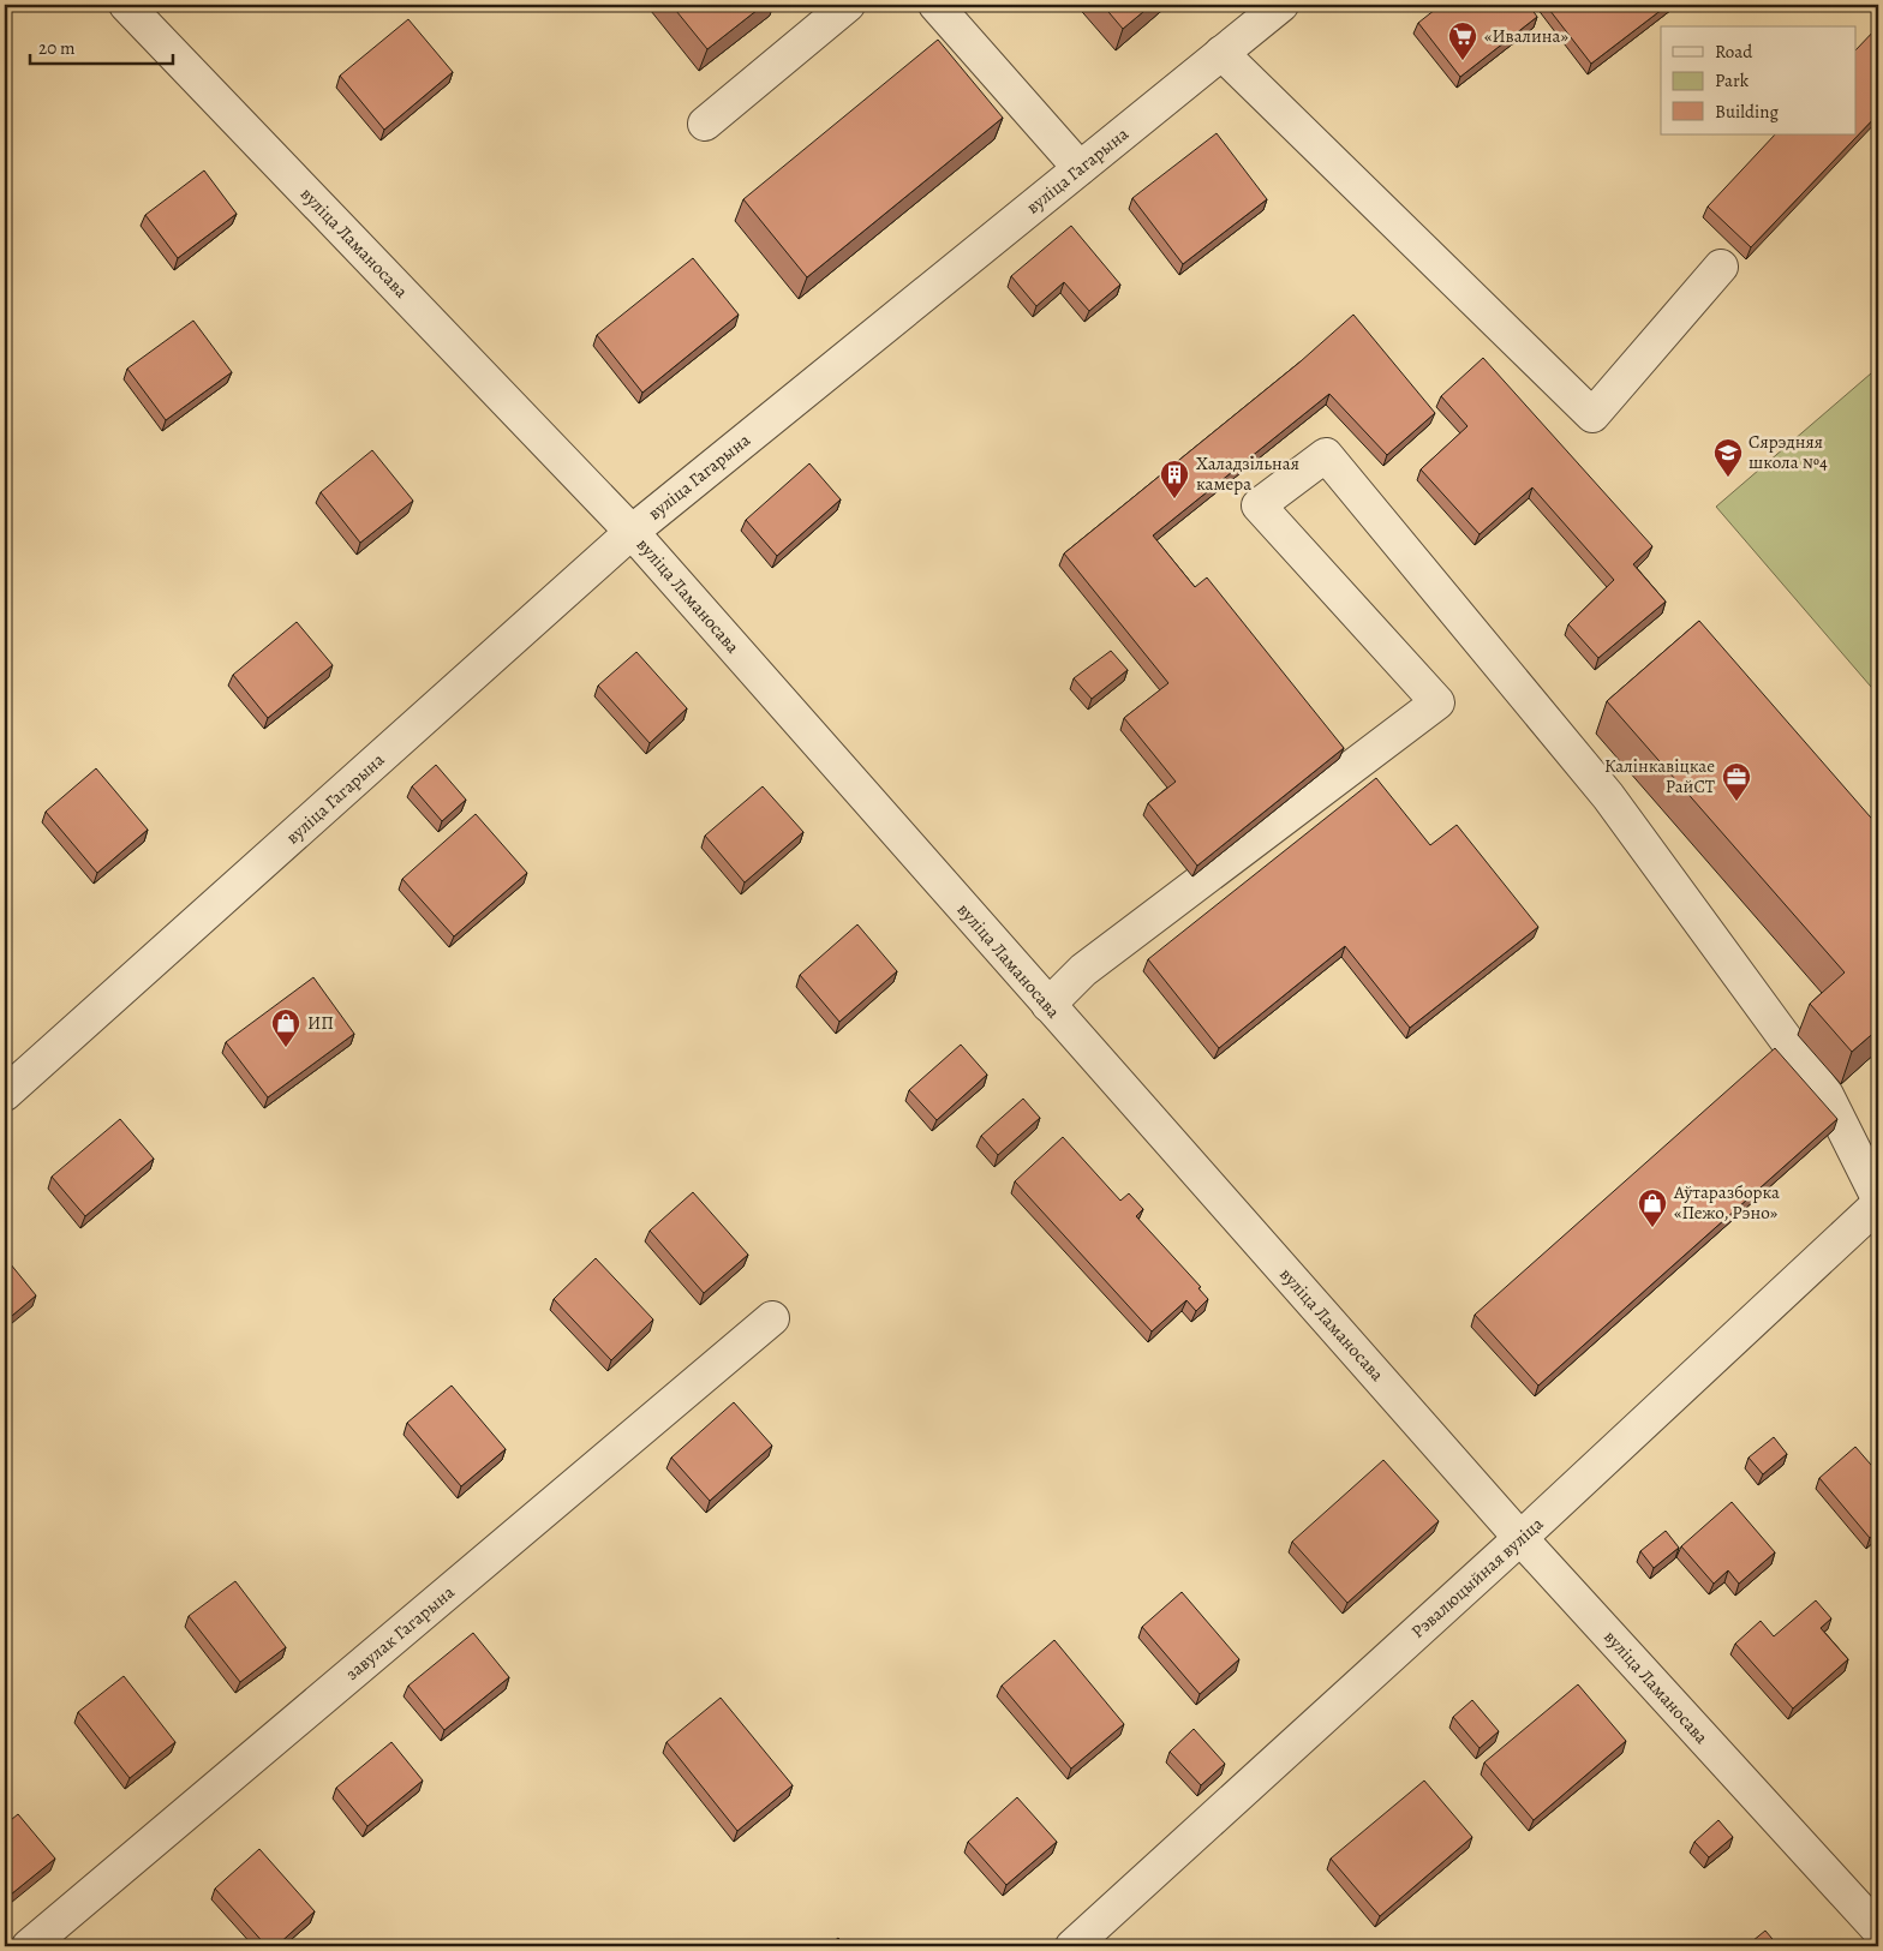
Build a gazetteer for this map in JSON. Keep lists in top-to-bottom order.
{
  "streets": {
    "street": [
      "вуліца Гагарына",
      "вуліца Ламаносава",
      "Рэвалюцыйная вуліца",
      "завулак Гагарына"
    ]
  },
  "crossings": [
    ["вуліца Гагарына", "вуліца Ламаносава"],
    ["вуліца Ламаносава", "Рэвалюцыйная вуліца"]
  ],
  "places": {
    "supermarket": ["«Ивалина»"],
    "school or university": ["Сярэдняя школа №4"],
    "building": ["Халадзільная камера"],
    "office": ["Калінкавіцкае РайСТ"],
    "shop": ["ИП", "Аўтаразборка «Пежо, Рэно»"]
  },
  "legend": ["Road", "Park", "Building"],
  "scale_bar": "20 m"
}
